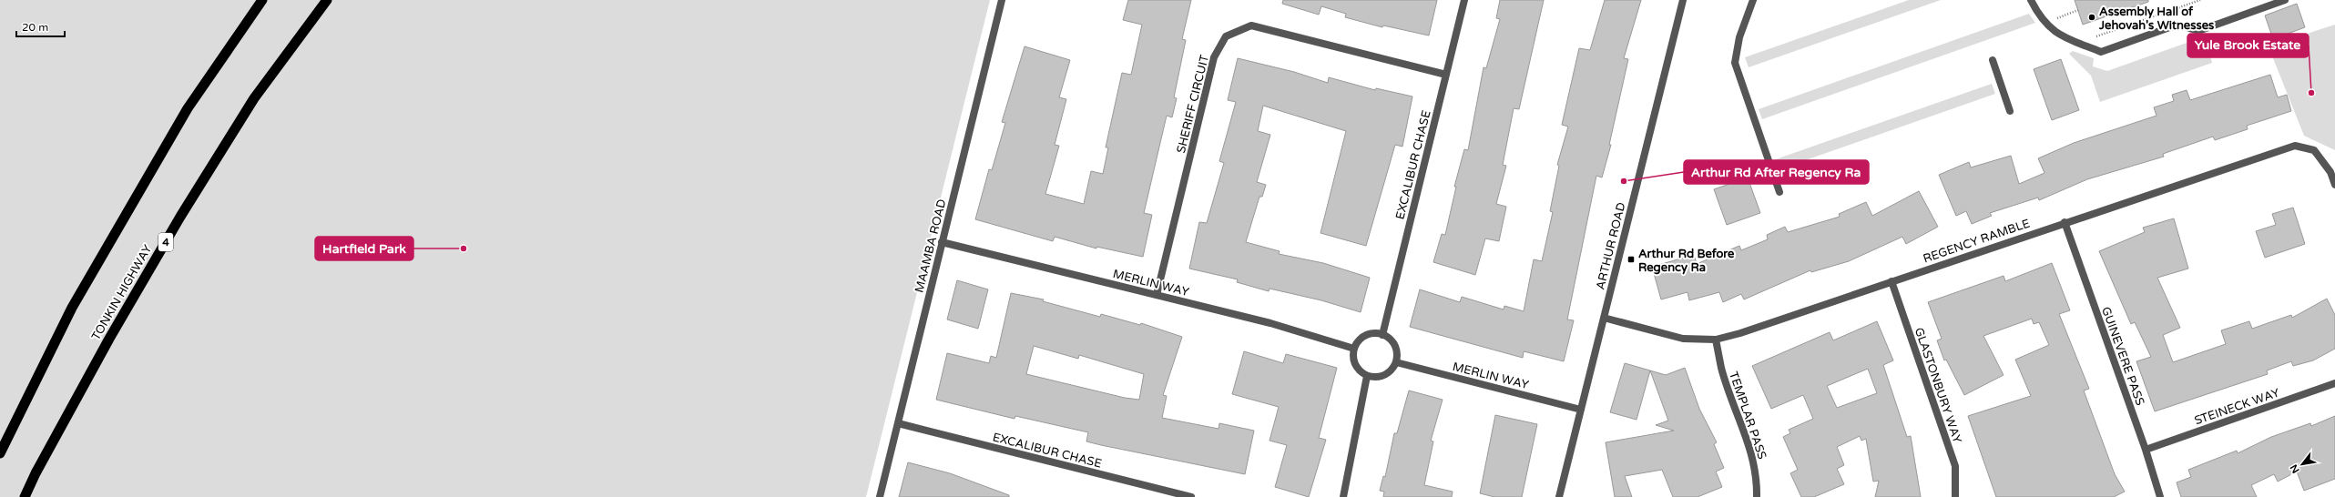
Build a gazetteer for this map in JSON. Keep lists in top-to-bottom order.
{
  "streets": {
    "highway": ["4", "TONKIN HIGHWAY"],
    "street": [
      "SHERIFF CIRCUIT",
      "EXCALIBUR CHASE",
      "REGENCY RAMBLE",
      "MAAMBA ROAD",
      "ARTHUR ROAD",
      "MERLIN WAY",
      "GUINEVERE PASS",
      "GLASTONBURY WAY",
      "STEINECK WAY",
      "TEMPLAR PASS"
    ]
  },
  "crossings": [
    ["SHERIFF CIRCUIT", "EXCALIBUR CHASE"],
    ["SHERIFF CIRCUIT", "MERLIN WAY"],
    ["EXCALIBUR CHASE", "MAAMBA ROAD"],
    ["EXCALIBUR CHASE", "MERLIN WAY"],
    ["REGENCY RAMBLE", "ARTHUR ROAD"],
    ["REGENCY RAMBLE", "GUINEVERE PASS"],
    ["REGENCY RAMBLE", "GLASTONBURY WAY"],
    ["REGENCY RAMBLE", "TEMPLAR PASS"],
    ["MAAMBA ROAD", "MERLIN WAY"],
    ["ARTHUR ROAD", "MERLIN WAY"],
    ["GUINEVERE PASS", "STEINECK WAY"]
  ],
  "places": {
    "other": [
      "Assembly Hall of Jehovah's Witnesses",
      "Yule Brook Estate",
      "Arthur Rd After Regency Ra",
      "Hartfield Park"
    ],
    "transit": ["Arthur Rd Before Regency Ra"]
  },
  "scale_bar": "20 m",
  "north": "bottom left"
}
